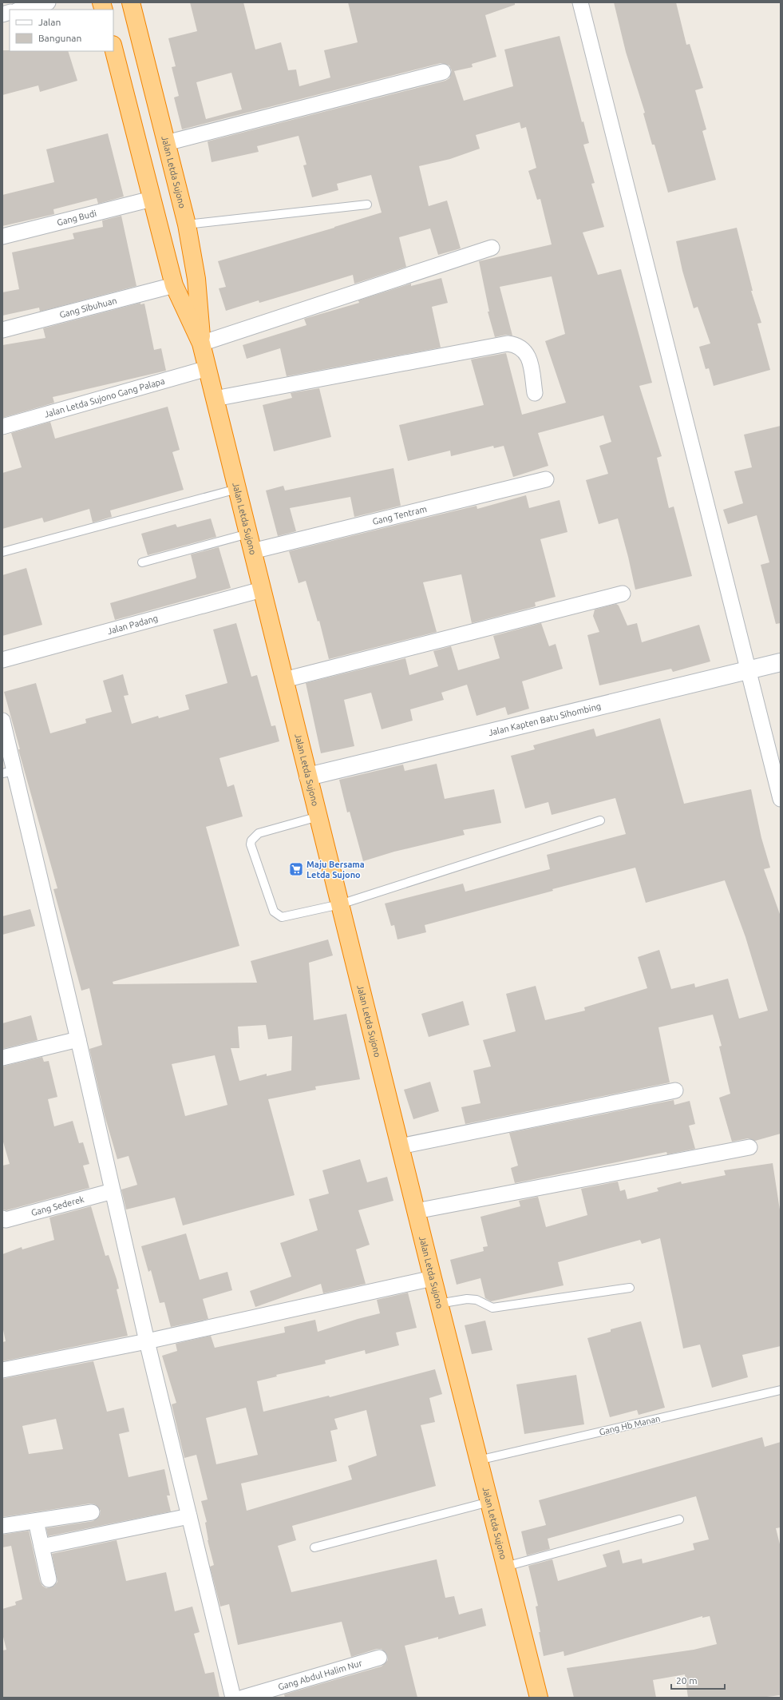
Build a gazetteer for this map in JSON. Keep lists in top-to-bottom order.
{
  "streets": {
    "highway": ["Jalan Letda Sujono"],
    "street": [
      "Gang Budi",
      "Gang Sibuhuan",
      "Jalan Letda Sujono Gang Palapa",
      "Gang Tentram",
      "Jalan Padang",
      "Jalan Kapten Batu Sihombing",
      "Gang Sederek",
      "Gang Abdul Halim Nur"
    ],
    "lane": ["Gang Hb Manan"]
  },
  "crossings": [
    ["Jalan Letda Sujono", "Gang Budi"],
    ["Jalan Letda Sujono", "Gang Sibuhuan"],
    ["Jalan Letda Sujono", "Jalan Letda Sujono Gang Palapa"],
    ["Jalan Letda Sujono", "Gang Tentram"],
    ["Jalan Letda Sujono", "Jalan Padang"],
    ["Jalan Letda Sujono", "Jalan Kapten Batu Sihombing"],
    ["Jalan Letda Sujono", "Gang Hb Manan"]
  ],
  "places": {
    "supermarket": ["Maju Bersama Letda Sujono"]
  },
  "legend": ["Jalan", "Bangunan"],
  "scale_bar": "20 m"
}
